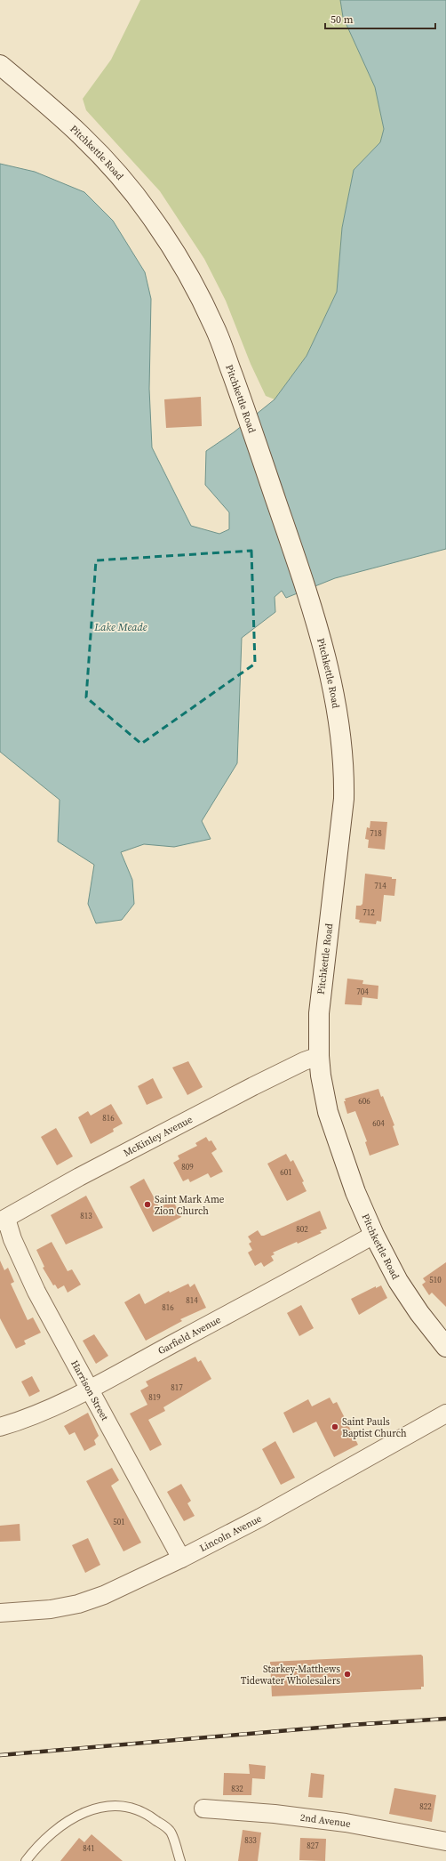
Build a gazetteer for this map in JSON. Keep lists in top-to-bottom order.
{
  "streets": {
    "main road": ["Pitchkettle Road"],
    "street": [
      "McKinley Avenue",
      "Garfield Avenue",
      "Harrison Street",
      "Lincoln Avenue",
      "2nd Avenue"
    ]
  },
  "crossings": [
    ["Pitchkettle Road", "McKinley Avenue"],
    ["Pitchkettle Road", "Garfield Avenue"],
    ["McKinley Avenue", "Harrison Street"],
    ["Garfield Avenue", "Harrison Street"],
    ["Harrison Street", "Lincoln Avenue"]
  ],
  "water": ["Lake Meade"],
  "places": ["Saint Mark Ame Zion Church", "Saint Pauls Baptist Church", "Starkey-Matthews Tidewater Wholesalers"],
  "house_numbers": [
    "718",
    "714",
    "712",
    "704",
    "606",
    "816",
    "604",
    "809",
    "601",
    "813",
    "802",
    "510",
    "814",
    "816",
    "817",
    "819",
    "501",
    "832",
    "822",
    "833",
    "827",
    "841"
  ],
  "scale_bar": "50 m"
}
